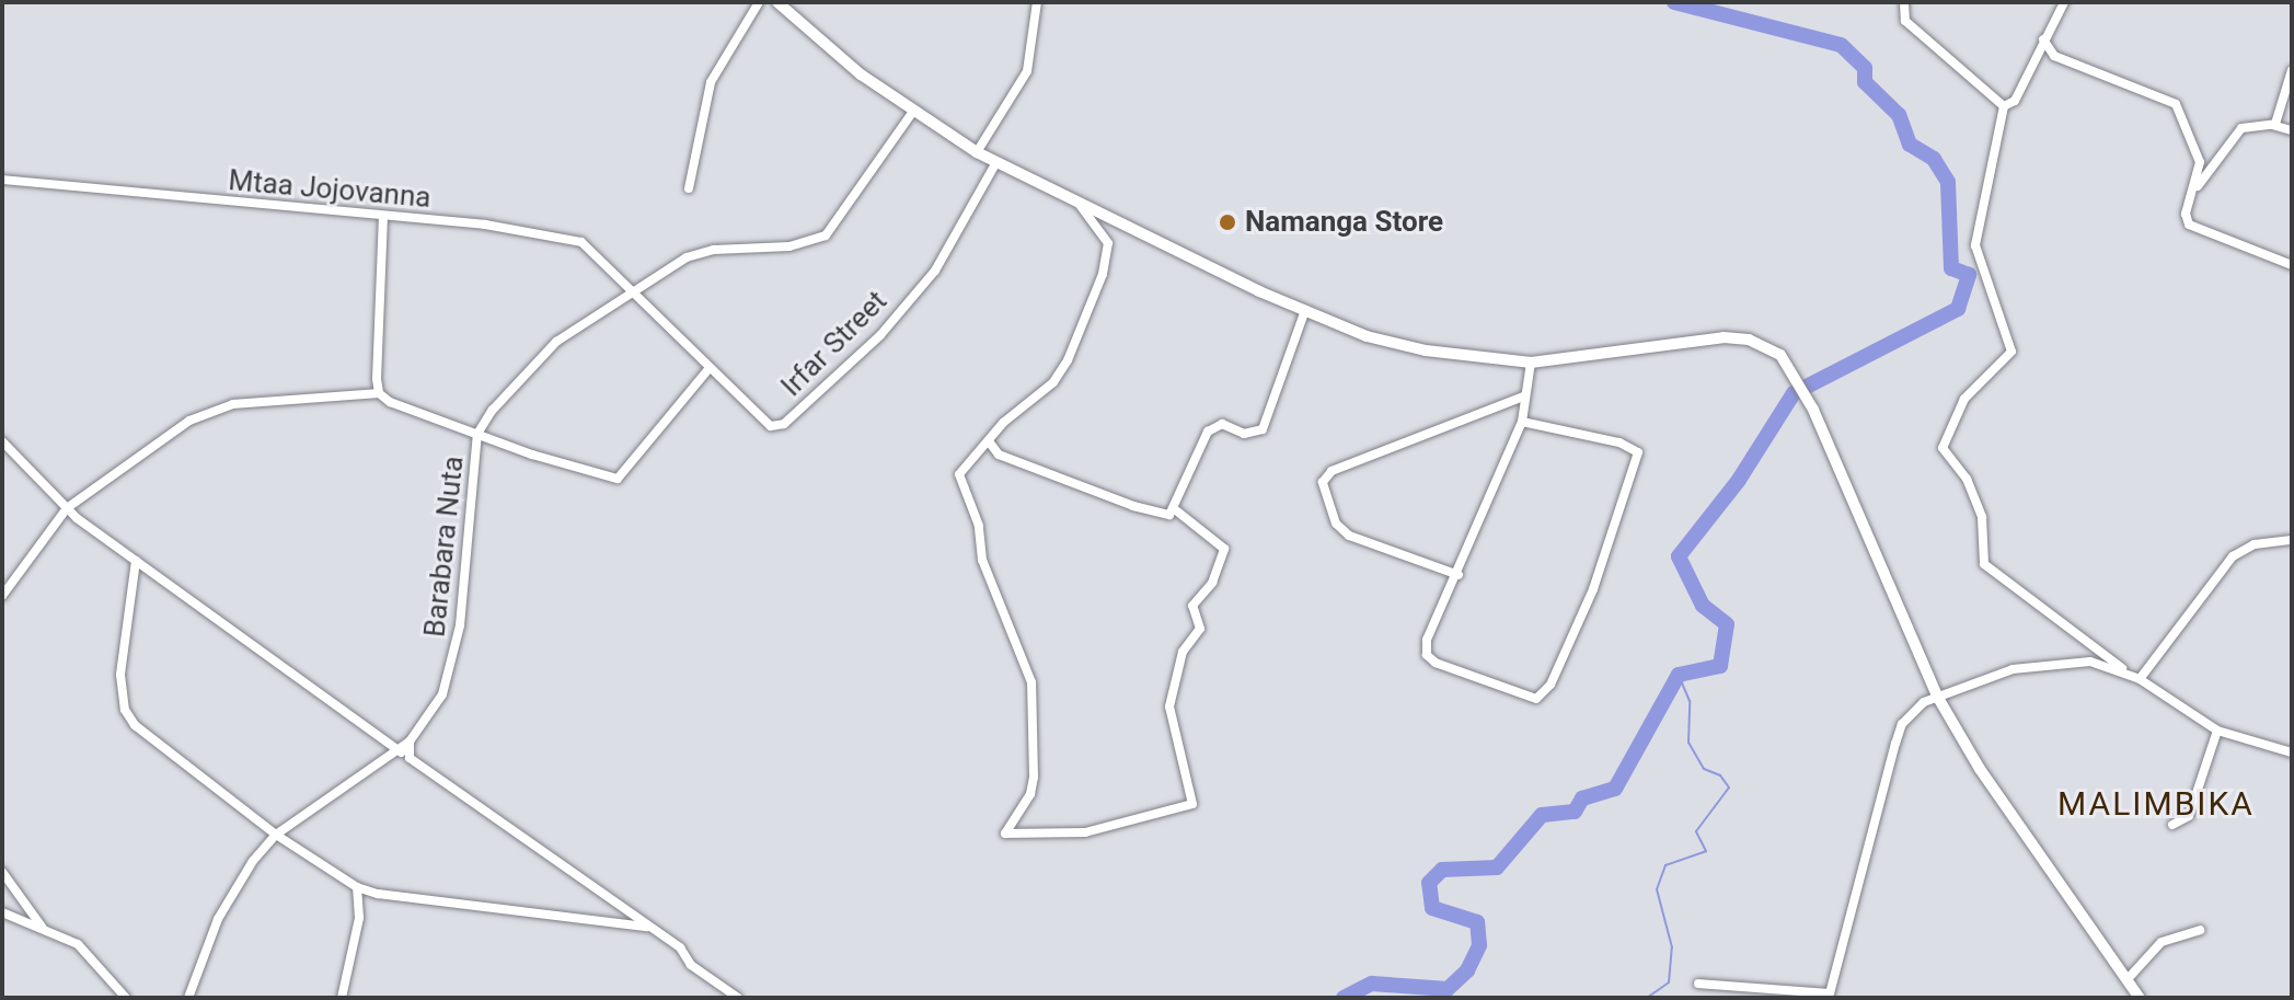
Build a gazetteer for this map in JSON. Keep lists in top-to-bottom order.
{
  "streets": {
    "street": ["Mtaa Jojovanna", "Irfar Street", "Barabara Nuta"]
  },
  "crossings": [
    ["Mtaa Jojovanna", "Irfar Street"],
    ["Mtaa Jojovanna", "Barabara Nuta"],
    ["Irfar Street", "Barabara Nuta"]
  ],
  "districts": ["MALIMBIKA"],
  "places": ["Namanga Store"]
}
